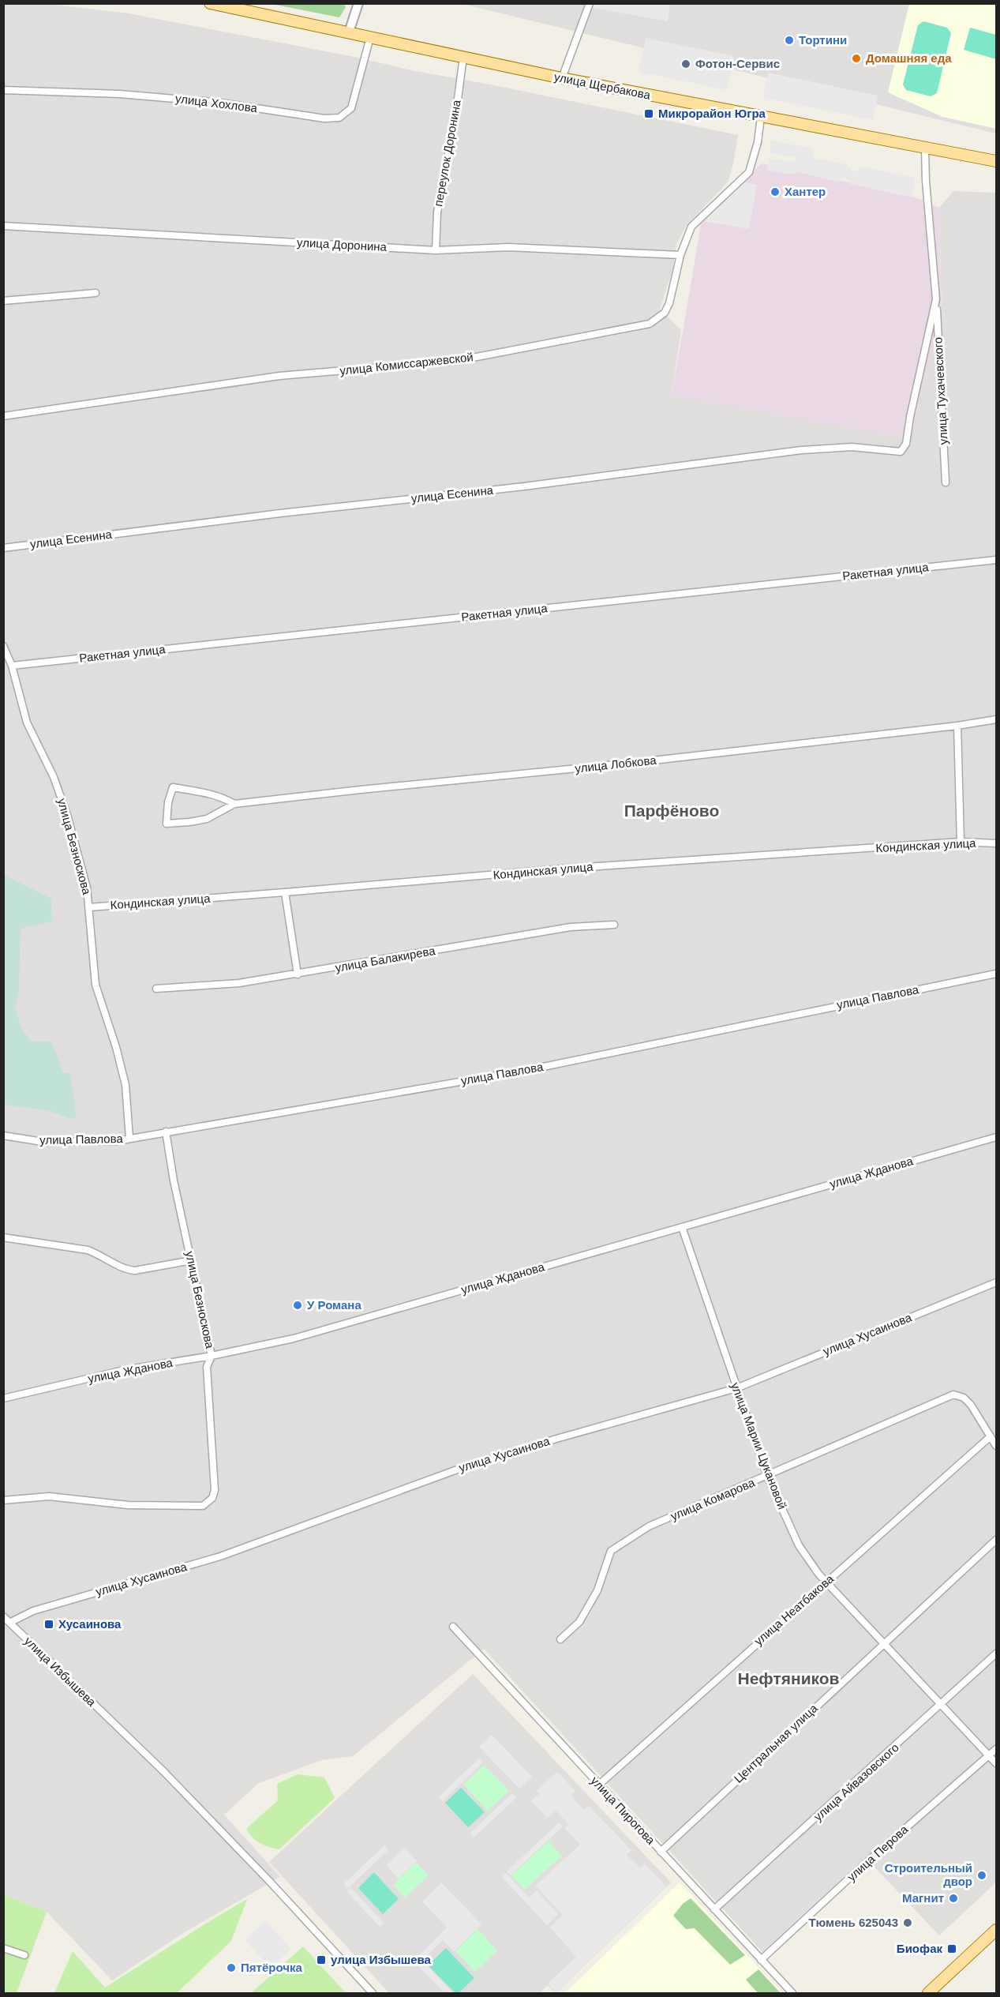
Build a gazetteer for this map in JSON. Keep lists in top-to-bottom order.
{
  "streets": {
    "main road": ["улица Щербакова"],
    "street": [
      "улица Хохлова",
      "переулок Доронина",
      "улица Доронина",
      "улица Комиссаржевской",
      "улица Тухачевского",
      "улица Есенина",
      "Ракетная улица",
      "улица Лобкова",
      "Кондинская улица",
      "улица Безноскова",
      "улица Балакирева",
      "улица Павлова",
      "улица Жданова",
      "улица Хусаинова",
      "улица Марии Цукановой",
      "улица Комарова",
      "улица Неатбакова",
      "улица Избышева",
      "Центральная улица",
      "улица Айвазовского",
      "улица Пирогова",
      "улица Перова"
    ]
  },
  "crossings": [
    ["улица Щербакова", "улица Хохлова"],
    ["улица Щербакова", "переулок Доронина"],
    ["улица Щербакова", "улица Комиссаржевской"],
    ["улица Щербакова", "улица Тухачевского"],
    ["переулок Доронина", "улица Доронина"],
    ["улица Доронина", "улица Комиссаржевской"],
    ["улица Тухачевского", "улица Есенина"],
    ["Ракетная улица", "улица Безноскова"],
    ["Кондинская улица", "улица Безноскова"],
    ["улица Безноскова", "улица Павлова"],
    ["улица Безноскова", "улица Жданова"],
    ["улица Жданова", "улица Марии Цукановой"],
    ["улица Хусаинова", "улица Марии Цукановой"],
    ["улица Хусаинова", "улица Избышева"],
    ["улица Марии Цукановой", "улица Комарова"],
    ["улица Марии Цукановой", "улица Неатбакова"],
    ["улица Марии Цукановой", "Центральная улица"],
    ["улица Марии Цукановой", "улица Айвазовского"],
    ["улица Марии Цукановой", "улица Перова"],
    ["улица Комарова", "улица Неатбакова"],
    ["улица Неатбакова", "улица Пирогова"],
    ["Центральная улица", "улица Пирогова"],
    ["улица Айвазовского", "улица Пирогова"],
    ["улица Пирогова", "улица Перова"]
  ],
  "districts": ["Парфёново", "Нефтяников"],
  "places": {
    "other": [
      "Тортини",
      "Домашняя еда",
      "Фотон-Сервис",
      "Хантер",
      "У Романа",
      "Строительный двор",
      "Магнит",
      "Тюмень 625043",
      "Пятёрочка"
    ],
    "transit": [
      "Микрорайон Югра",
      "Хусаинова",
      "Биофак",
      "улица Избышева"
    ]
  }
}
